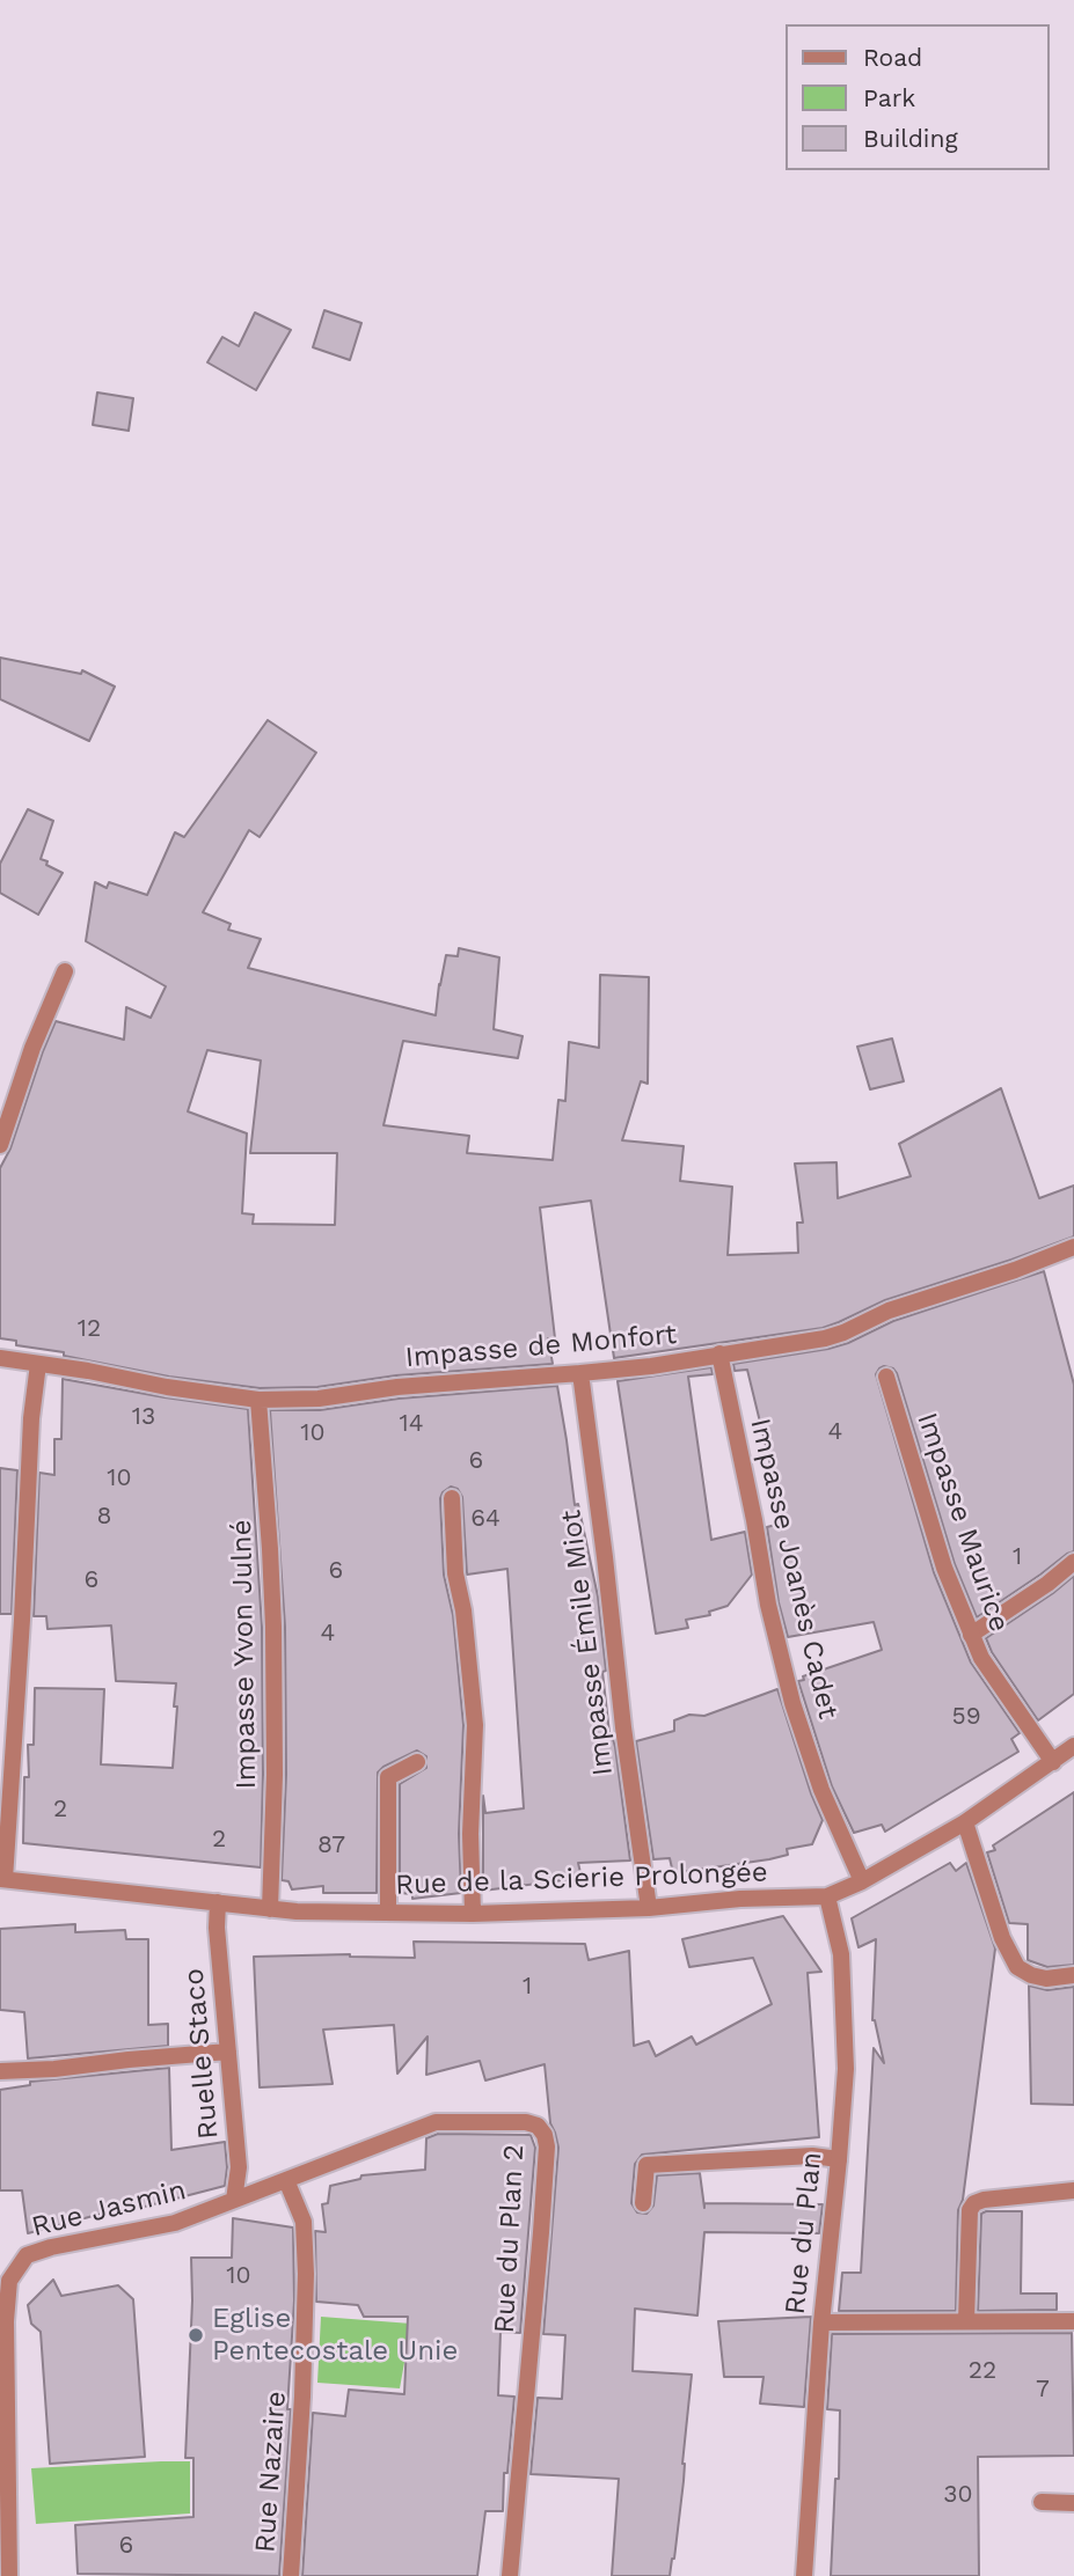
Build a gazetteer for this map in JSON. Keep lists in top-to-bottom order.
{
  "streets": {
    "street": [
      "Impasse de Monfort",
      "Impasse Maurice",
      "Impasse Joanès Cadet",
      "Impasse Émile Miot",
      "Impasse Yvon Julné",
      "Rue de la Scierie Prolongée",
      "Ruelle Staco",
      "Rue Jasmin",
      "Rue du Plan",
      "Rue du Plan 2",
      "Rue Nazaire"
    ]
  },
  "crossings": [
    ["Impasse de Monfort", "Impasse Joanès Cadet"],
    ["Impasse de Monfort", "Impasse Émile Miot"],
    ["Impasse de Monfort", "Impasse Yvon Julné"],
    ["Impasse Maurice", "Rue de la Scierie Prolongée"],
    ["Impasse Joanès Cadet", "Rue de la Scierie Prolongée"],
    ["Impasse Émile Miot", "Rue de la Scierie Prolongée"],
    ["Impasse Yvon Julné", "Rue de la Scierie Prolongée"],
    ["Rue de la Scierie Prolongée", "Ruelle Staco"],
    ["Rue de la Scierie Prolongée", "Rue du Plan"],
    ["Ruelle Staco", "Rue Jasmin"],
    ["Ruelle Staco", "Rue du Plan 2"],
    ["Rue Jasmin", "Rue du Plan 2"],
    ["Rue du Plan 2", "Rue Nazaire"]
  ],
  "places": ["Eglise Pentecostale Unie"],
  "house_numbers": [
    "12",
    "13",
    "14",
    "4",
    "10",
    "6",
    "10",
    "8",
    "64",
    "1",
    "6",
    "6",
    "4",
    "59",
    "2",
    "2",
    "87",
    "1",
    "10",
    "22",
    "7",
    "30",
    "6"
  ],
  "legend": ["Road", "Park", "Building"]
}
